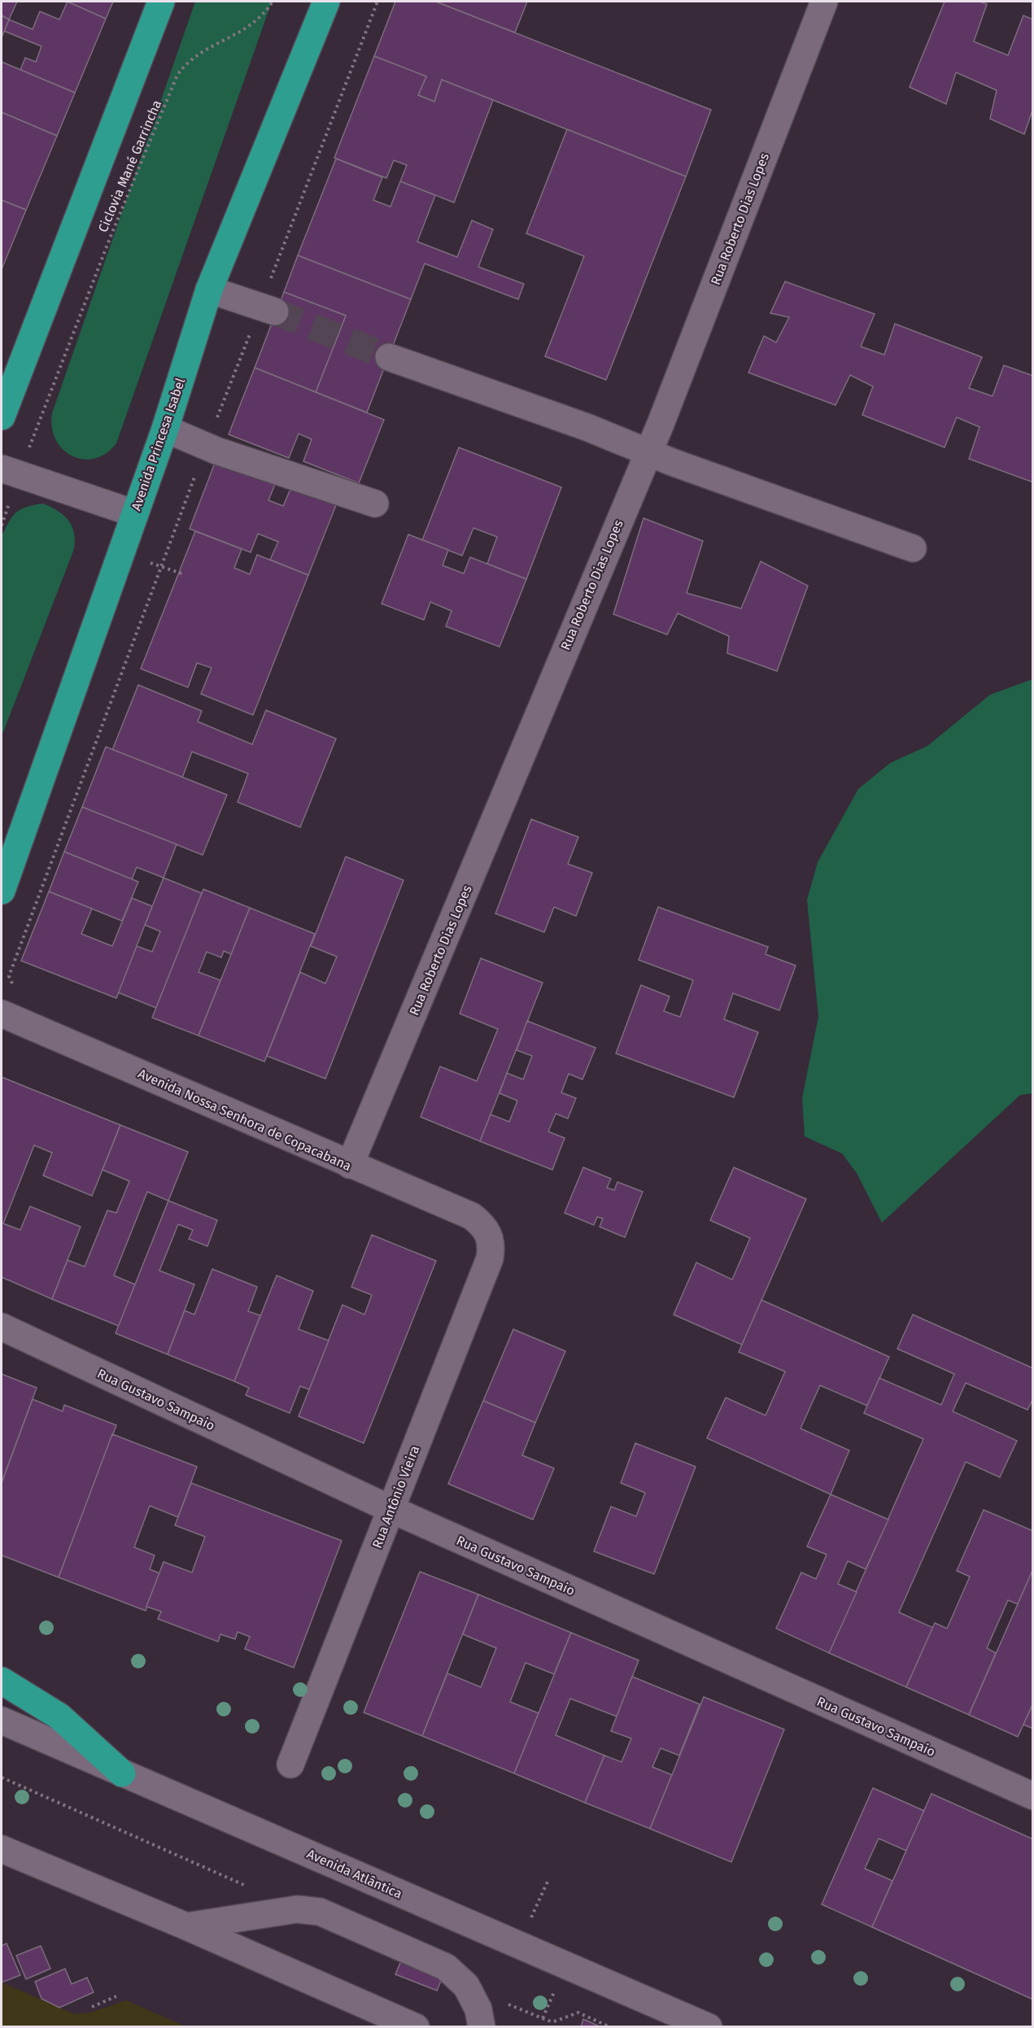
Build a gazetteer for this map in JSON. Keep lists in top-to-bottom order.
{
  "streets": {
    "highway": ["Avenida Princesa Isabel"],
    "street": [
      "Rua Roberto Dias Lopes",
      "Avenida Nossa Senhora de Copacabana",
      "Rua Gustavo Sampaio",
      "Rua Antônio Vieira",
      "Avenida Atlântica"
    ],
    "path": ["Ciclovia Mané Garrincha"]
  },
  "crossings": [
    ["Rua Roberto Dias Lopes", "Avenida Nossa Senhora de Copacabana"],
    ["Avenida Nossa Senhora de Copacabana", "Rua Antônio Vieira"],
    ["Rua Gustavo Sampaio", "Rua Antônio Vieira"]
  ]
}
